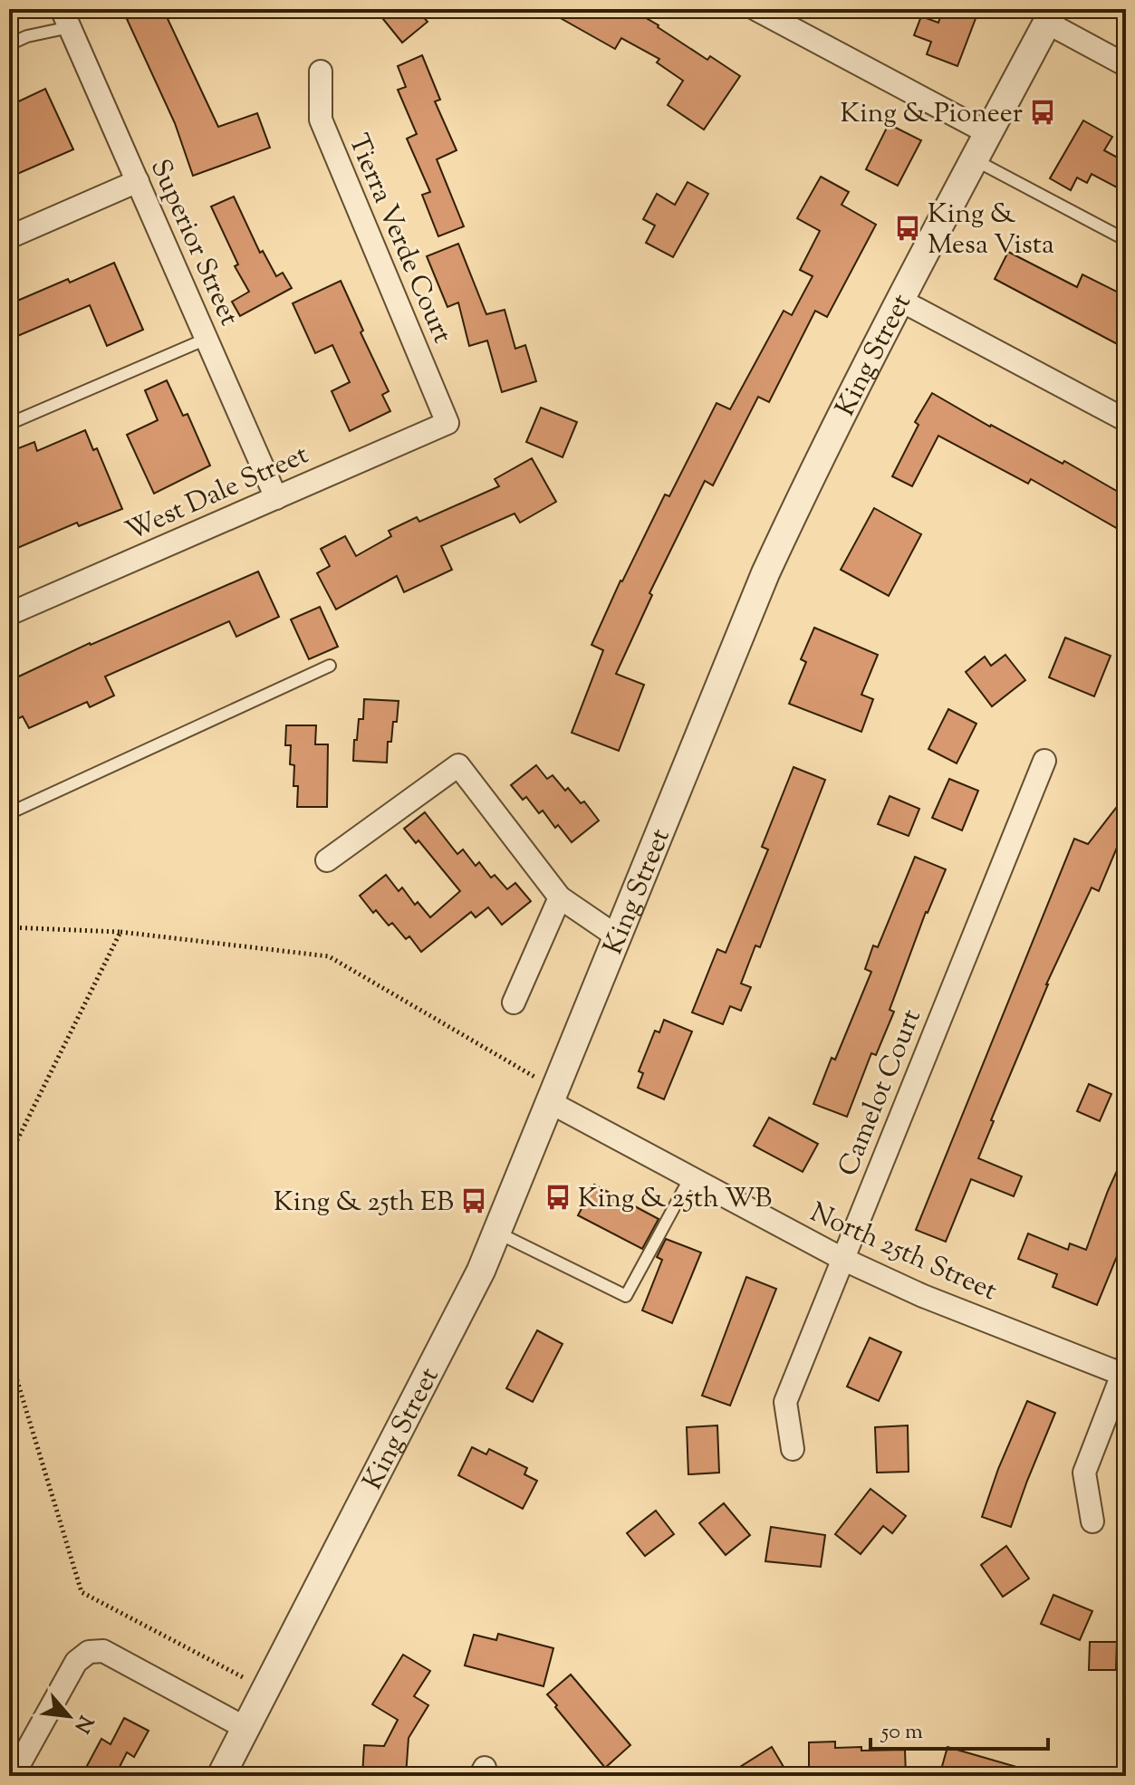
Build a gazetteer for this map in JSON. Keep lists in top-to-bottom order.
{
  "streets": {
    "street": [
      "Tierra Verde Court",
      "Superior Street",
      "King Street",
      "West Dale Street",
      "Camelot Court",
      "North 25th Street"
    ]
  },
  "crossings": [
    ["Tierra Verde Court", "West Dale Street"],
    ["Superior Street", "West Dale Street"],
    ["King Street", "North 25th Street"],
    ["Camelot Court", "North 25th Street"]
  ],
  "places": {
    "bus stop": [
      "King & Pioneer",
      "King & Mesa Vista",
      "King & 25th WB",
      "King & 25th EB"
    ]
  },
  "scale_bar": "50 m",
  "north": "bottom right"
}
